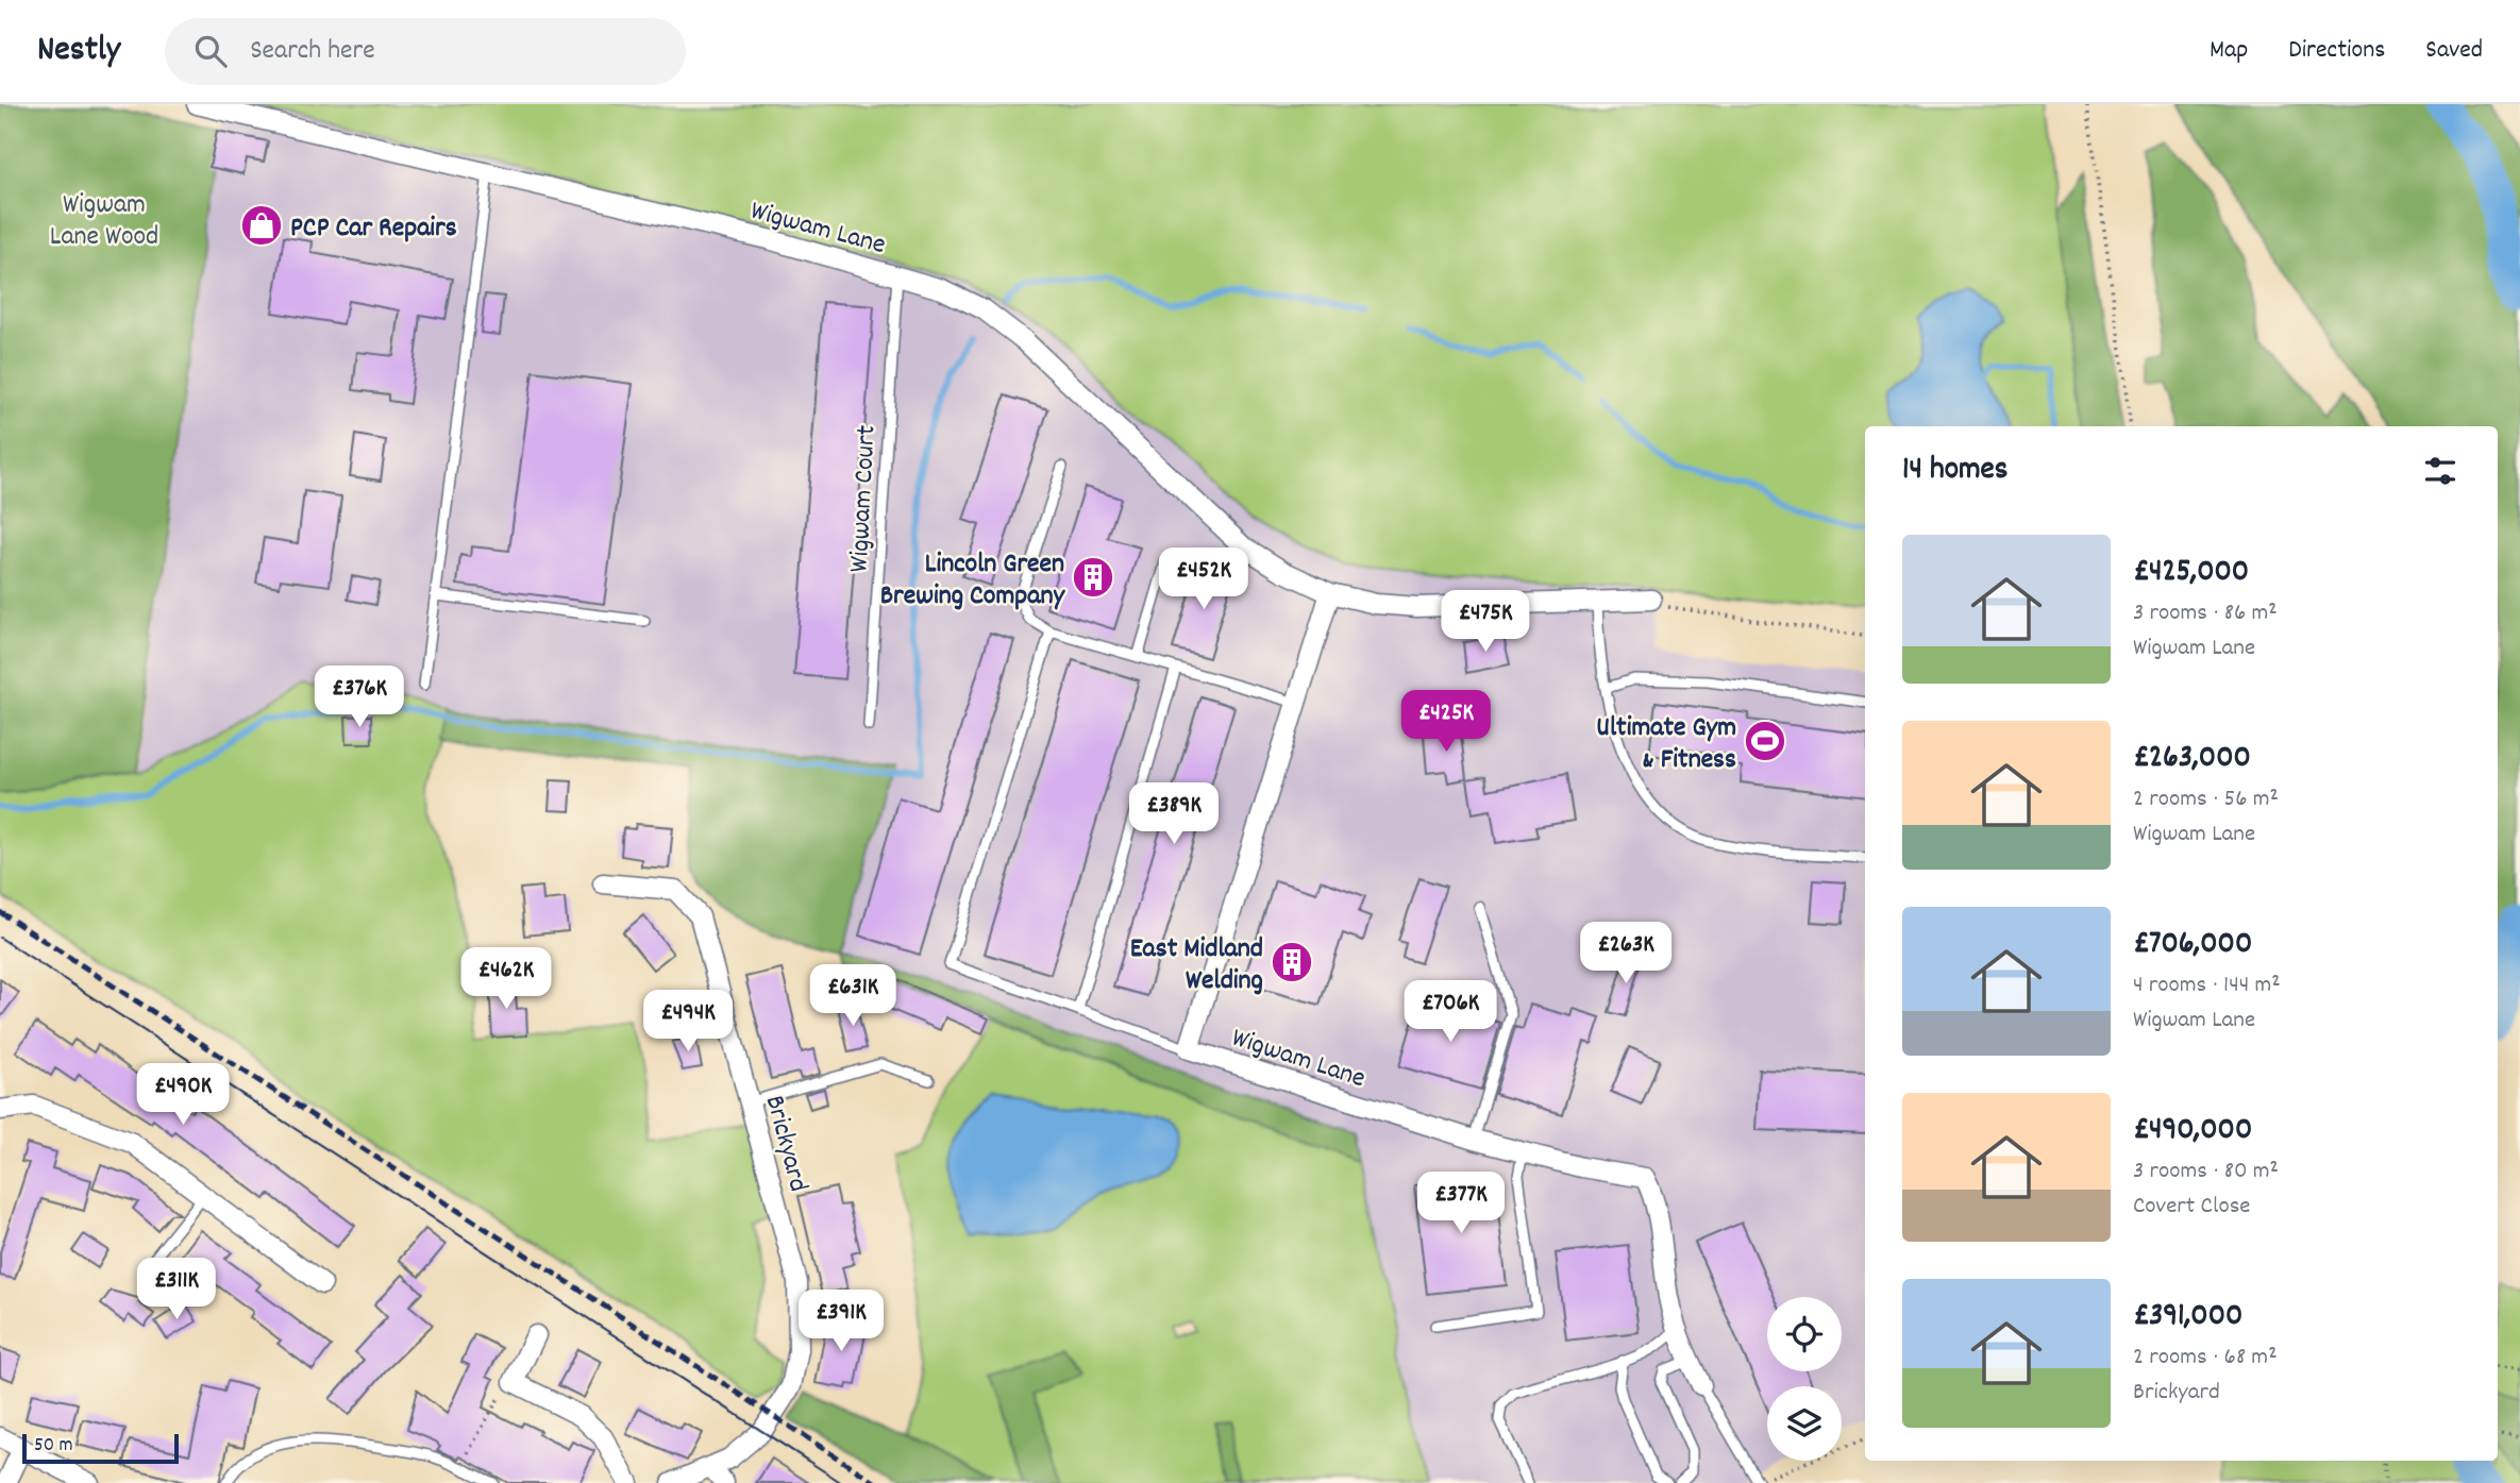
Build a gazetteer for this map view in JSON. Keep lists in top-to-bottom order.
{
  "streets": {
    "street": ["Wigwam Lane", "Brickyard"],
    "lane": ["Wigwam Court"]
  },
  "crossings": [
    ["Wigwam Lane", "Wigwam Court"]
  ],
  "parks": ["Wigwam Lane Wood"],
  "places": {
    "shop": ["PCP Car Repairs"],
    "building": ["Lincoln Green Brewing Company", "East Midland Welding"],
    "sports": ["Ultimate Gym & Fitness"]
  },
  "scale_bar": "50 m",
  "page": {
    "header": "Nestly",
    "search": "Search here",
    "nav": ["Map", "Directions", "Saved"],
    "heading": "14 homes",
    "list": [
      {
        "name": "£425,000",
        "note": "3 rooms · 86 m² · Wigwam Lane"
      },
      {
        "name": "£263,000",
        "note": "2 rooms · 56 m² · Wigwam Lane"
      },
      {
        "name": "£706,000",
        "note": "4 rooms · 144 m² · Wigwam Lane"
      },
      {
        "name": "£490,000",
        "note": "3 rooms · 80 m² · Covert Close"
      },
      {
        "name": "£391,000",
        "note": "2 rooms · 68 m² · Brickyard"
      }
    ],
    "price": [
      "£452K",
      "£475K",
      "£376K",
      "£425K",
      "£389K",
      "£263K",
      "£462K",
      "£631K",
      "£706K",
      "£494K",
      "£490K",
      "£377K",
      "£311K",
      "£391K"
    ],
    "scale": "50 m"
  }
}
